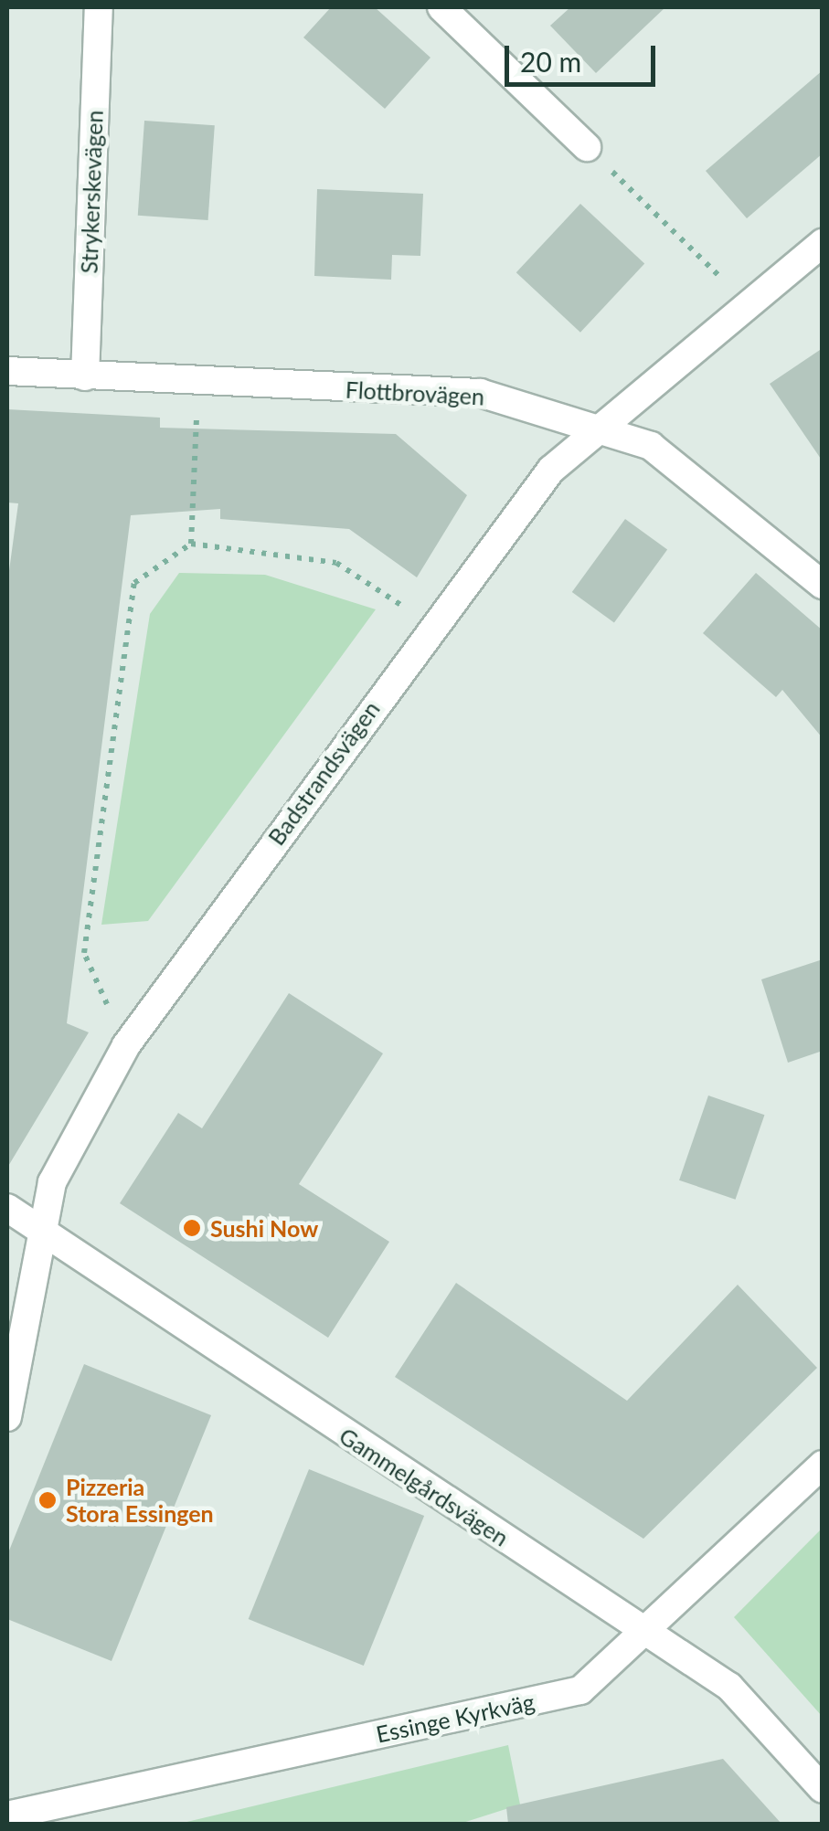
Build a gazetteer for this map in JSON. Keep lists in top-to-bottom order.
{
  "streets": {
    "street": [
      "Strykerskevägen",
      "Flottbrovägen",
      "Badstrandsvägen",
      "Gammelgårdsvägen",
      "Essinge Kyrkväg"
    ]
  },
  "crossings": [
    ["Strykerskevägen", "Flottbrovägen"],
    ["Flottbrovägen", "Badstrandsvägen"],
    ["Badstrandsvägen", "Gammelgårdsvägen"],
    ["Gammelgårdsvägen", "Essinge Kyrkväg"]
  ],
  "places": ["Sushi Now", "Pizzeria Stora Essingen"],
  "scale_bar": "20 m"
}
